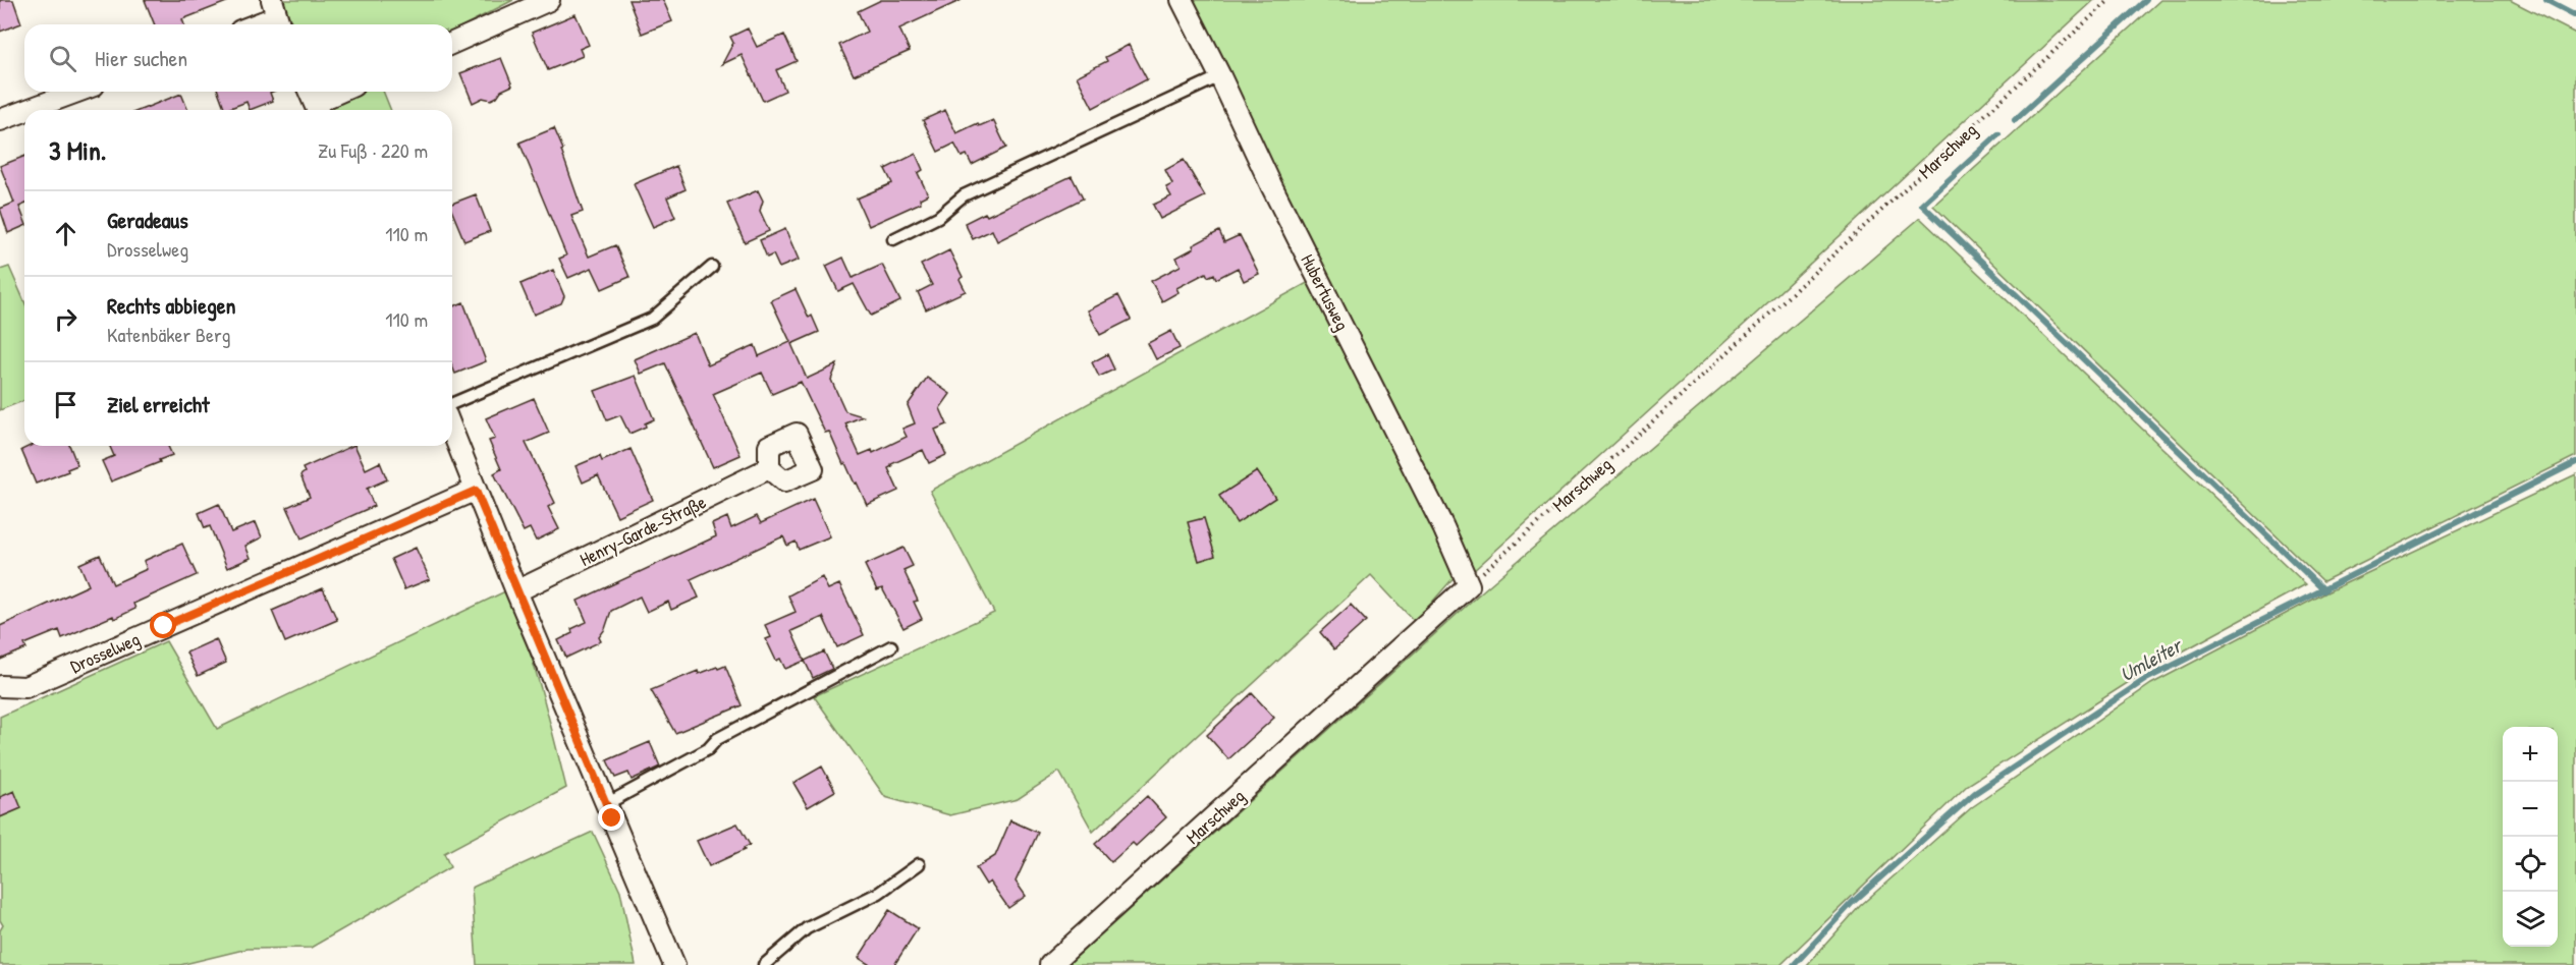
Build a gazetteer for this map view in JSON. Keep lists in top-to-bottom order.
{
  "streets": {
    "street": [
      "Marschweg",
      "Hubertusweg",
      "Henry-Garde-Straße",
      "Drosselweg"
    ]
  },
  "crossings": [
    ["Marschweg", "Hubertusweg"]
  ],
  "water": ["Umleiter"],
  "page": {
    "search": "Hier suchen",
    "heading": ["3 Min.", "Zu Fuß · 220 m"],
    "list": [
      ["Geradeaus", "Drosselweg", "110 m"],
      ["Rechts abbiegen", "Katenbäker Berg", "110 m"],
      "Ziel erreicht"
    ],
    "map_buttons": ["+", "−"]
  }
}
